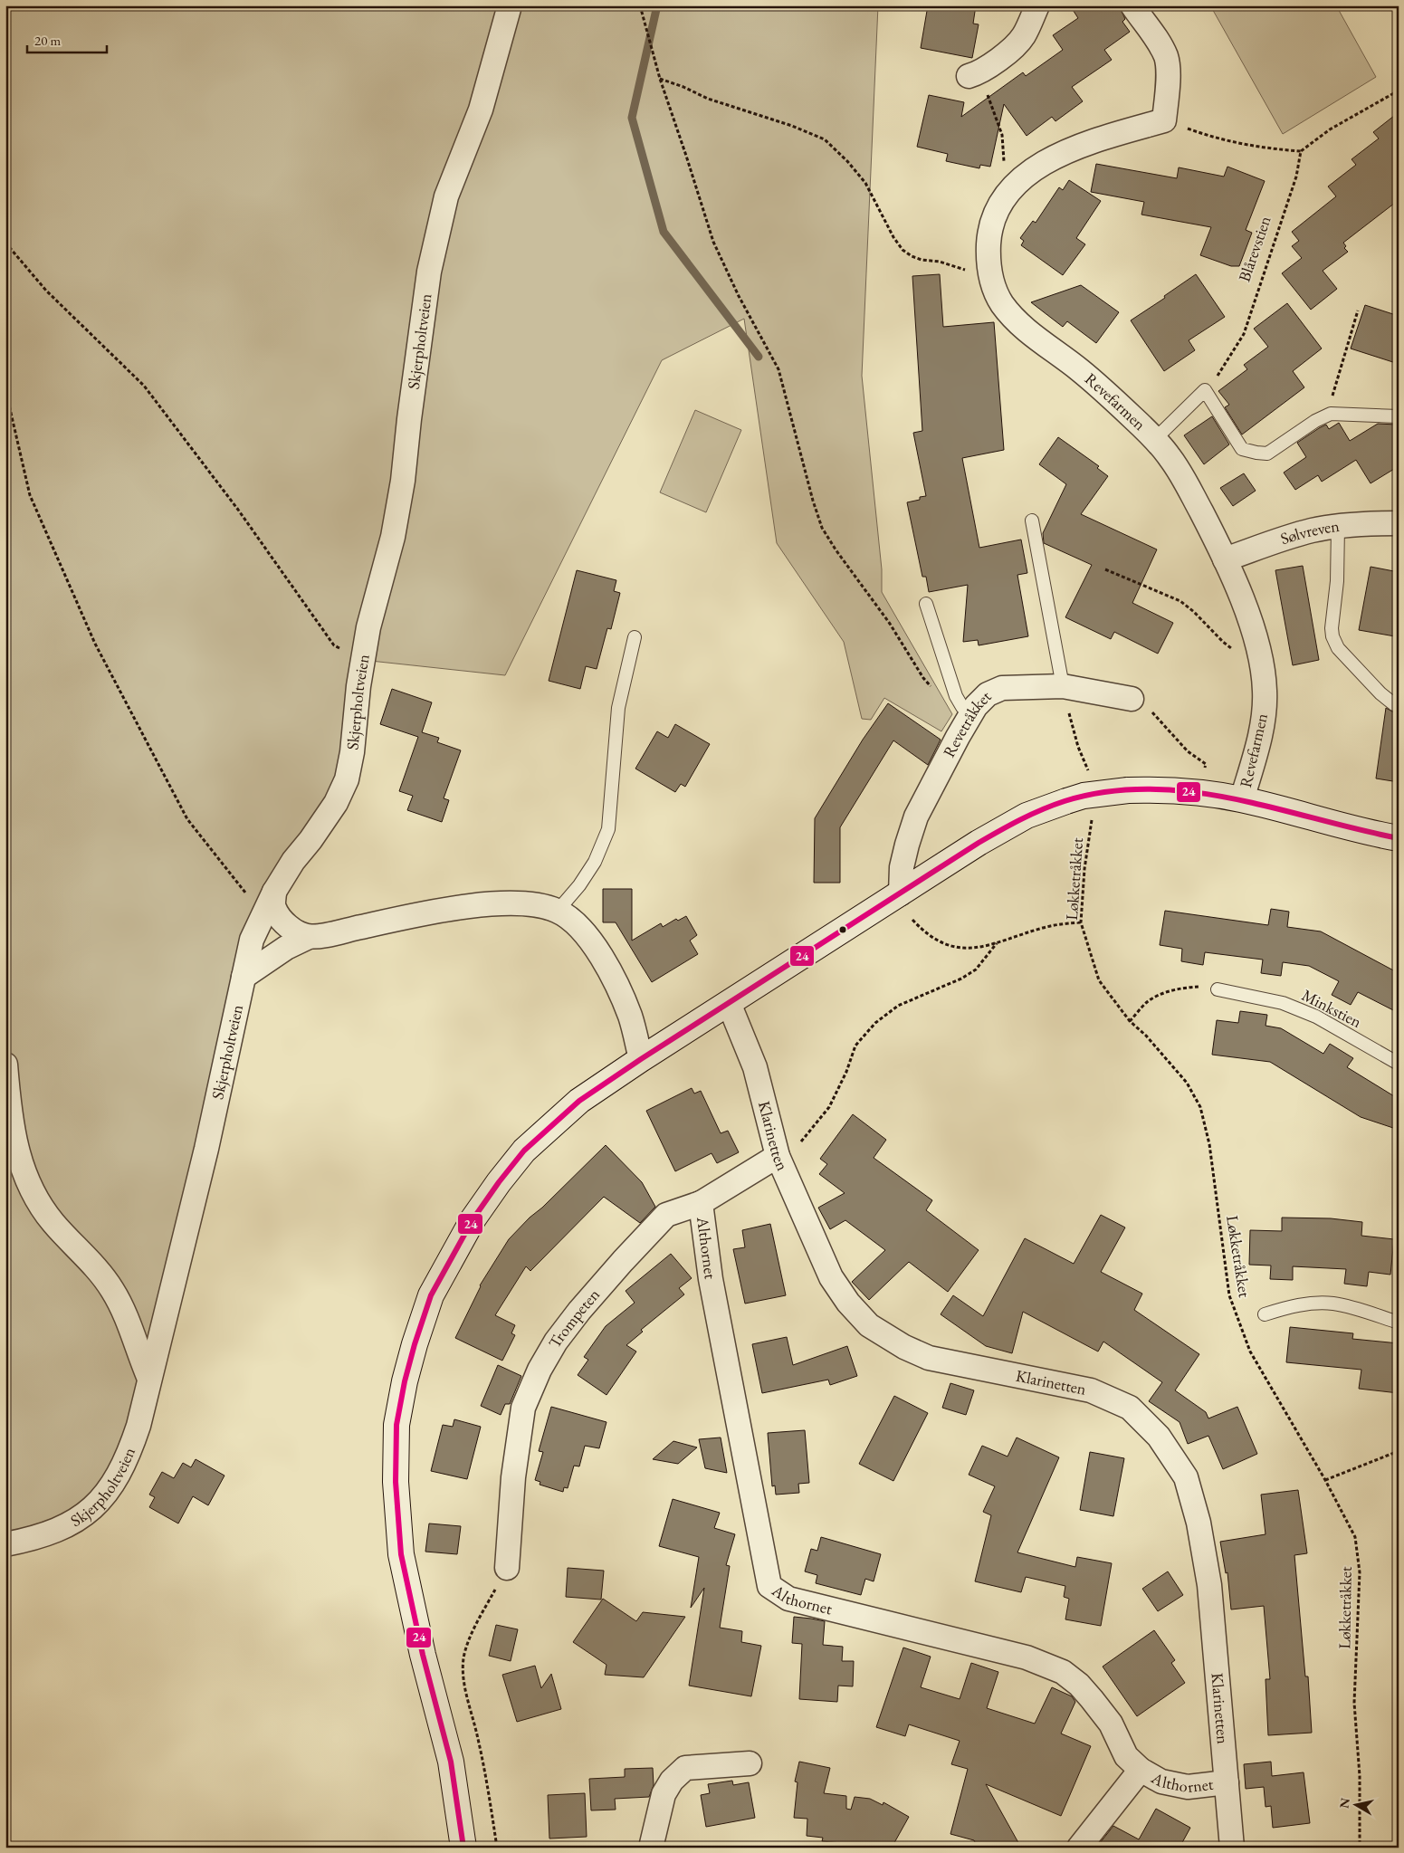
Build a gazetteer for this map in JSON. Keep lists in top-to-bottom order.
{
  "streets": {
    "street": [
      "Skjerpholtveien",
      "Revefarmen",
      "Sølvreven",
      "Revetråkket",
      "Klarinetten",
      "Althornet",
      "Trompeten"
    ],
    "lane": ["Minkstien"],
    "path": ["Blårevstien", "Løkketråkket"]
  },
  "crossings": [
    ["Revefarmen", "Sølvreven"],
    ["Klarinetten", "Althornet"],
    ["Klarinetten", "Trompeten"],
    ["Althornet", "Trompeten"]
  ],
  "lines": ["transit line 24"],
  "scale_bar": "20 m",
  "north": "left"
}
